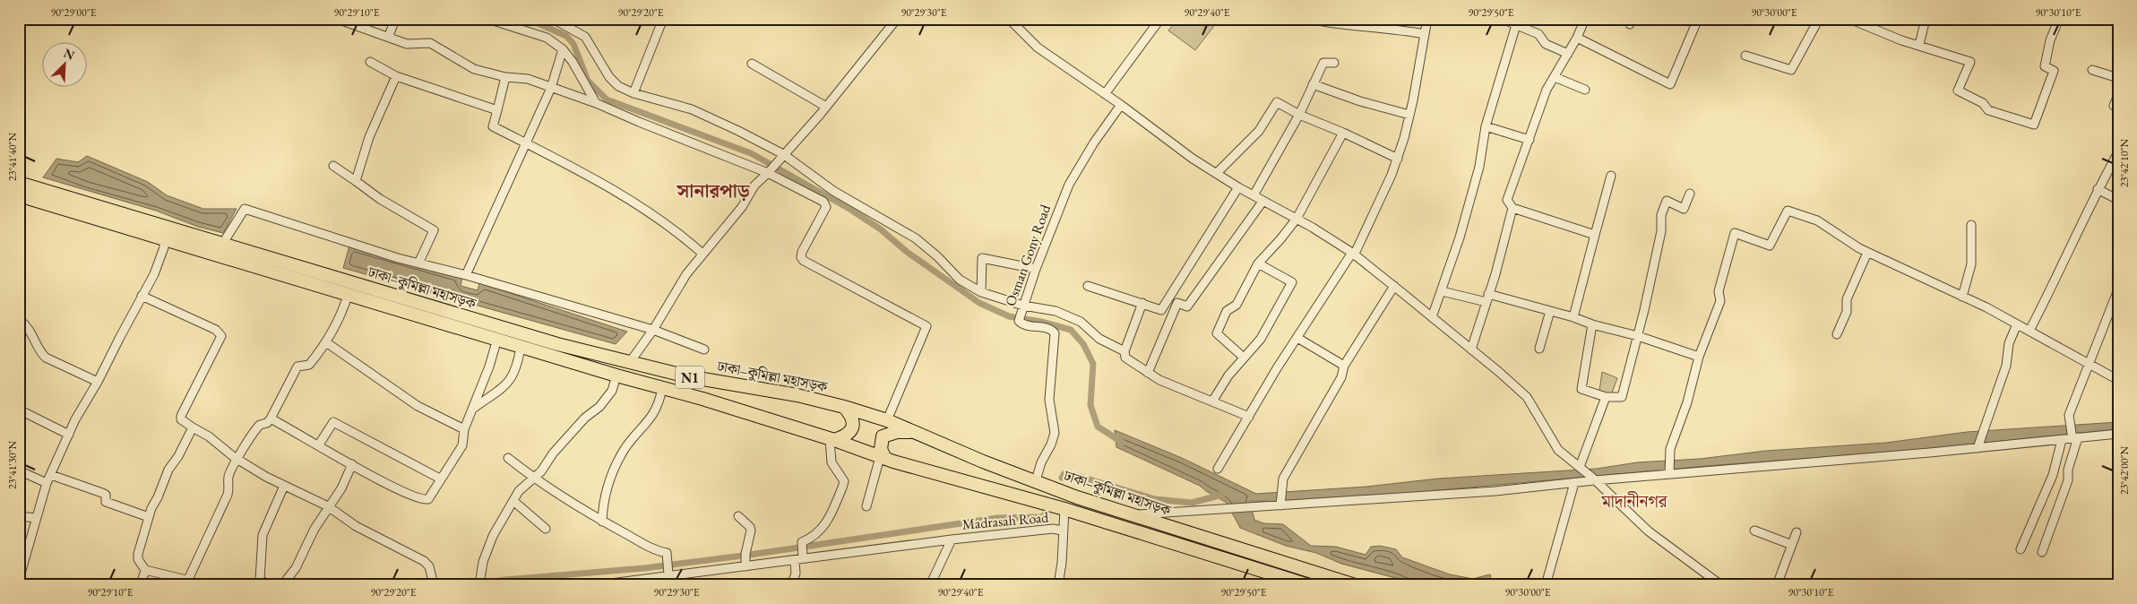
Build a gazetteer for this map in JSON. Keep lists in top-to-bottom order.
{
  "streets": {
    "highway": ["ঢাকা–কুমিল্লা মহাসড়ক", "N1"],
    "street": ["Osman Gony Road", "Madrasah Road"]
  },
  "crossings": [
    ["Osman Gony Road", "ঢাকা–কুমিল্লা মহাসড়ক"]
  ],
  "districts": ["সানারপাড়", "মাদানীনগর"],
  "north": "top right",
  "coordinates": [
    "90°29'00\"E",
    "90°29'10\"E",
    "90°29'20\"E",
    "90°29'30\"E",
    "90°29'40\"E",
    "90°29'50\"E",
    "90°30'00\"E",
    "90°30'10\"E",
    "23°41'40\"N",
    "23°42'10\"N",
    "23°41'30\"N",
    "23°42'00\"N"
  ]
}
